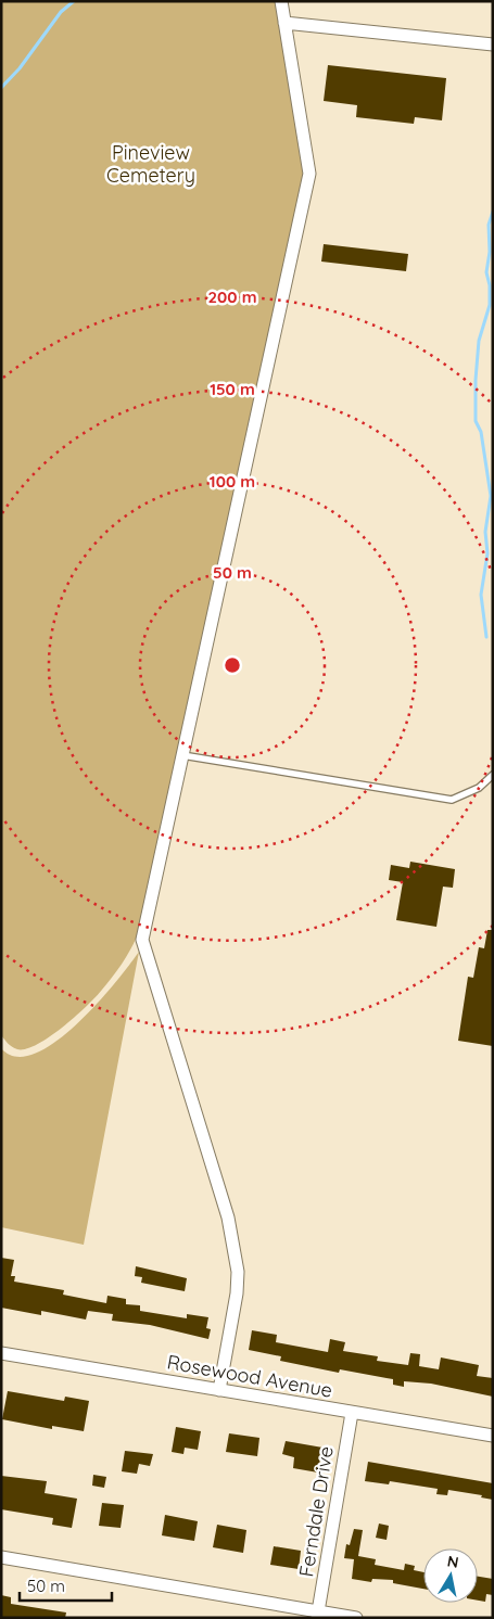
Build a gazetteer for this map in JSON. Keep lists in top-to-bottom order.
{
  "streets": {
    "street": ["Rosewood Avenue", "Ferndale Drive"]
  },
  "crossings": [
    ["Rosewood Avenue", "Ferndale Drive"]
  ],
  "parks": ["Pineview Cemetery"],
  "scale_bar": "50 m",
  "north": "top",
  "rings": [
    "200 m",
    "150 m",
    "100 m",
    "50 m"
  ]
}
